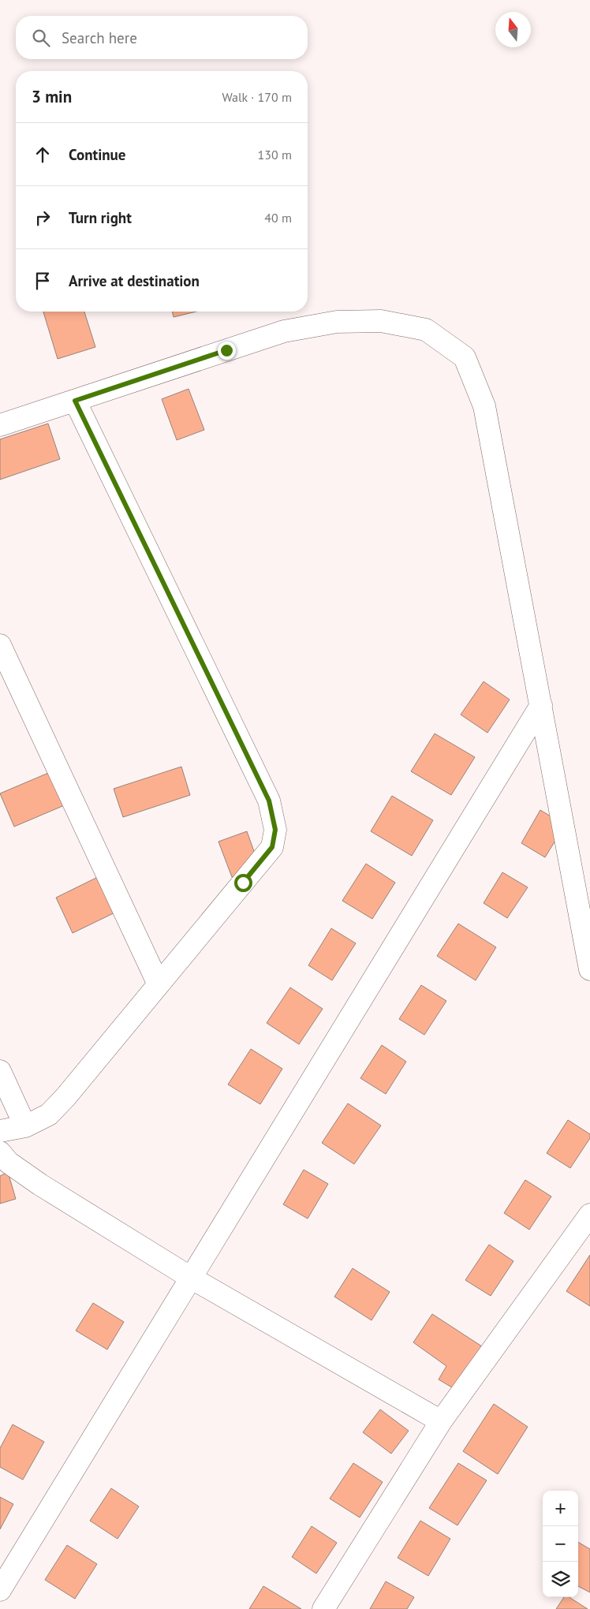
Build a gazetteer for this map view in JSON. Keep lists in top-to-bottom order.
{
  "north": "top",
  "page": {
    "search": "Search here",
    "heading": ["3 min", "Walk · 170 m"],
    "list": [
      ["Continue", "130 m"],
      ["Turn right", "40 m"],
      "Arrive at destination"
    ],
    "map_buttons": ["+", "−"]
  }
}
